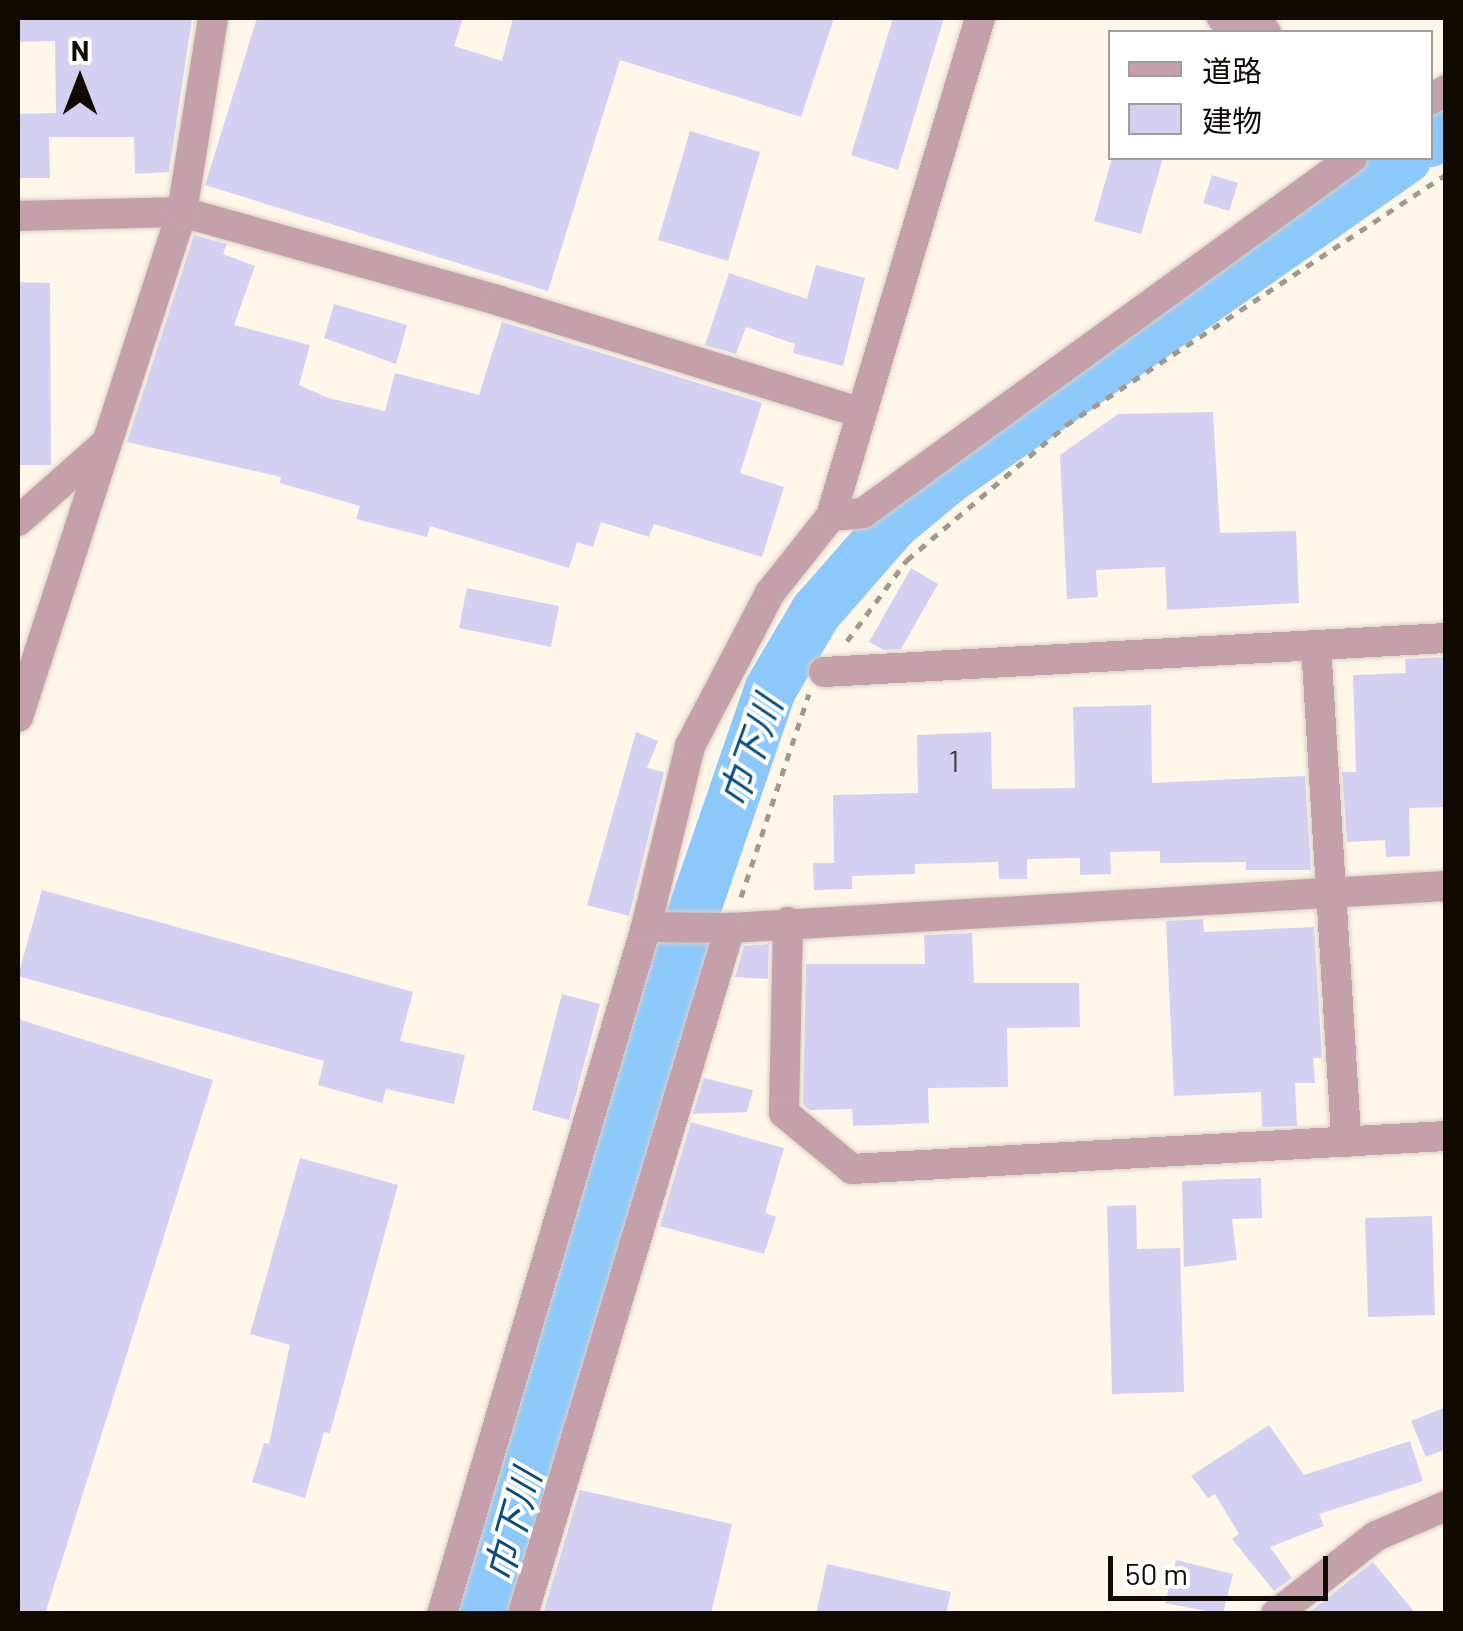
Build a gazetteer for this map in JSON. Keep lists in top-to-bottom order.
{
  "water": ["巾下川"],
  "house_numbers": ["1"],
  "legend": ["道路", "建物"],
  "scale_bar": "50 m",
  "north": "top"
}
